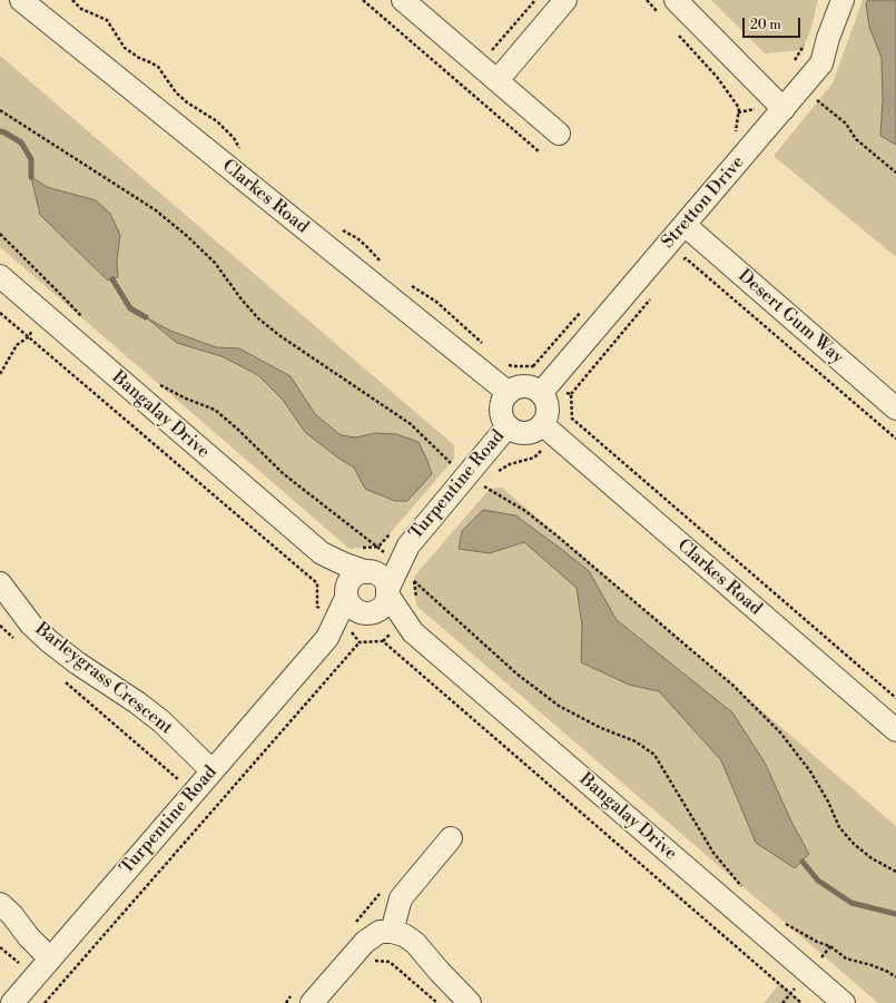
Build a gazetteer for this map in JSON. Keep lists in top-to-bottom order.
{
  "streets": {
    "street": [
      "Clarkes Road",
      "Stretton Drive",
      "Desert Gum Way",
      "Bangalay Drive",
      "Turpentine Road",
      "Barleygrass Crescent"
    ]
  },
  "crossings": [
    ["Clarkes Road", "Stretton Drive"],
    ["Clarkes Road", "Turpentine Road"],
    ["Stretton Drive", "Desert Gum Way"],
    ["Stretton Drive", "Turpentine Road"],
    ["Bangalay Drive", "Turpentine Road"],
    ["Turpentine Road", "Barleygrass Crescent"]
  ],
  "scale_bar": "20 m"
}
